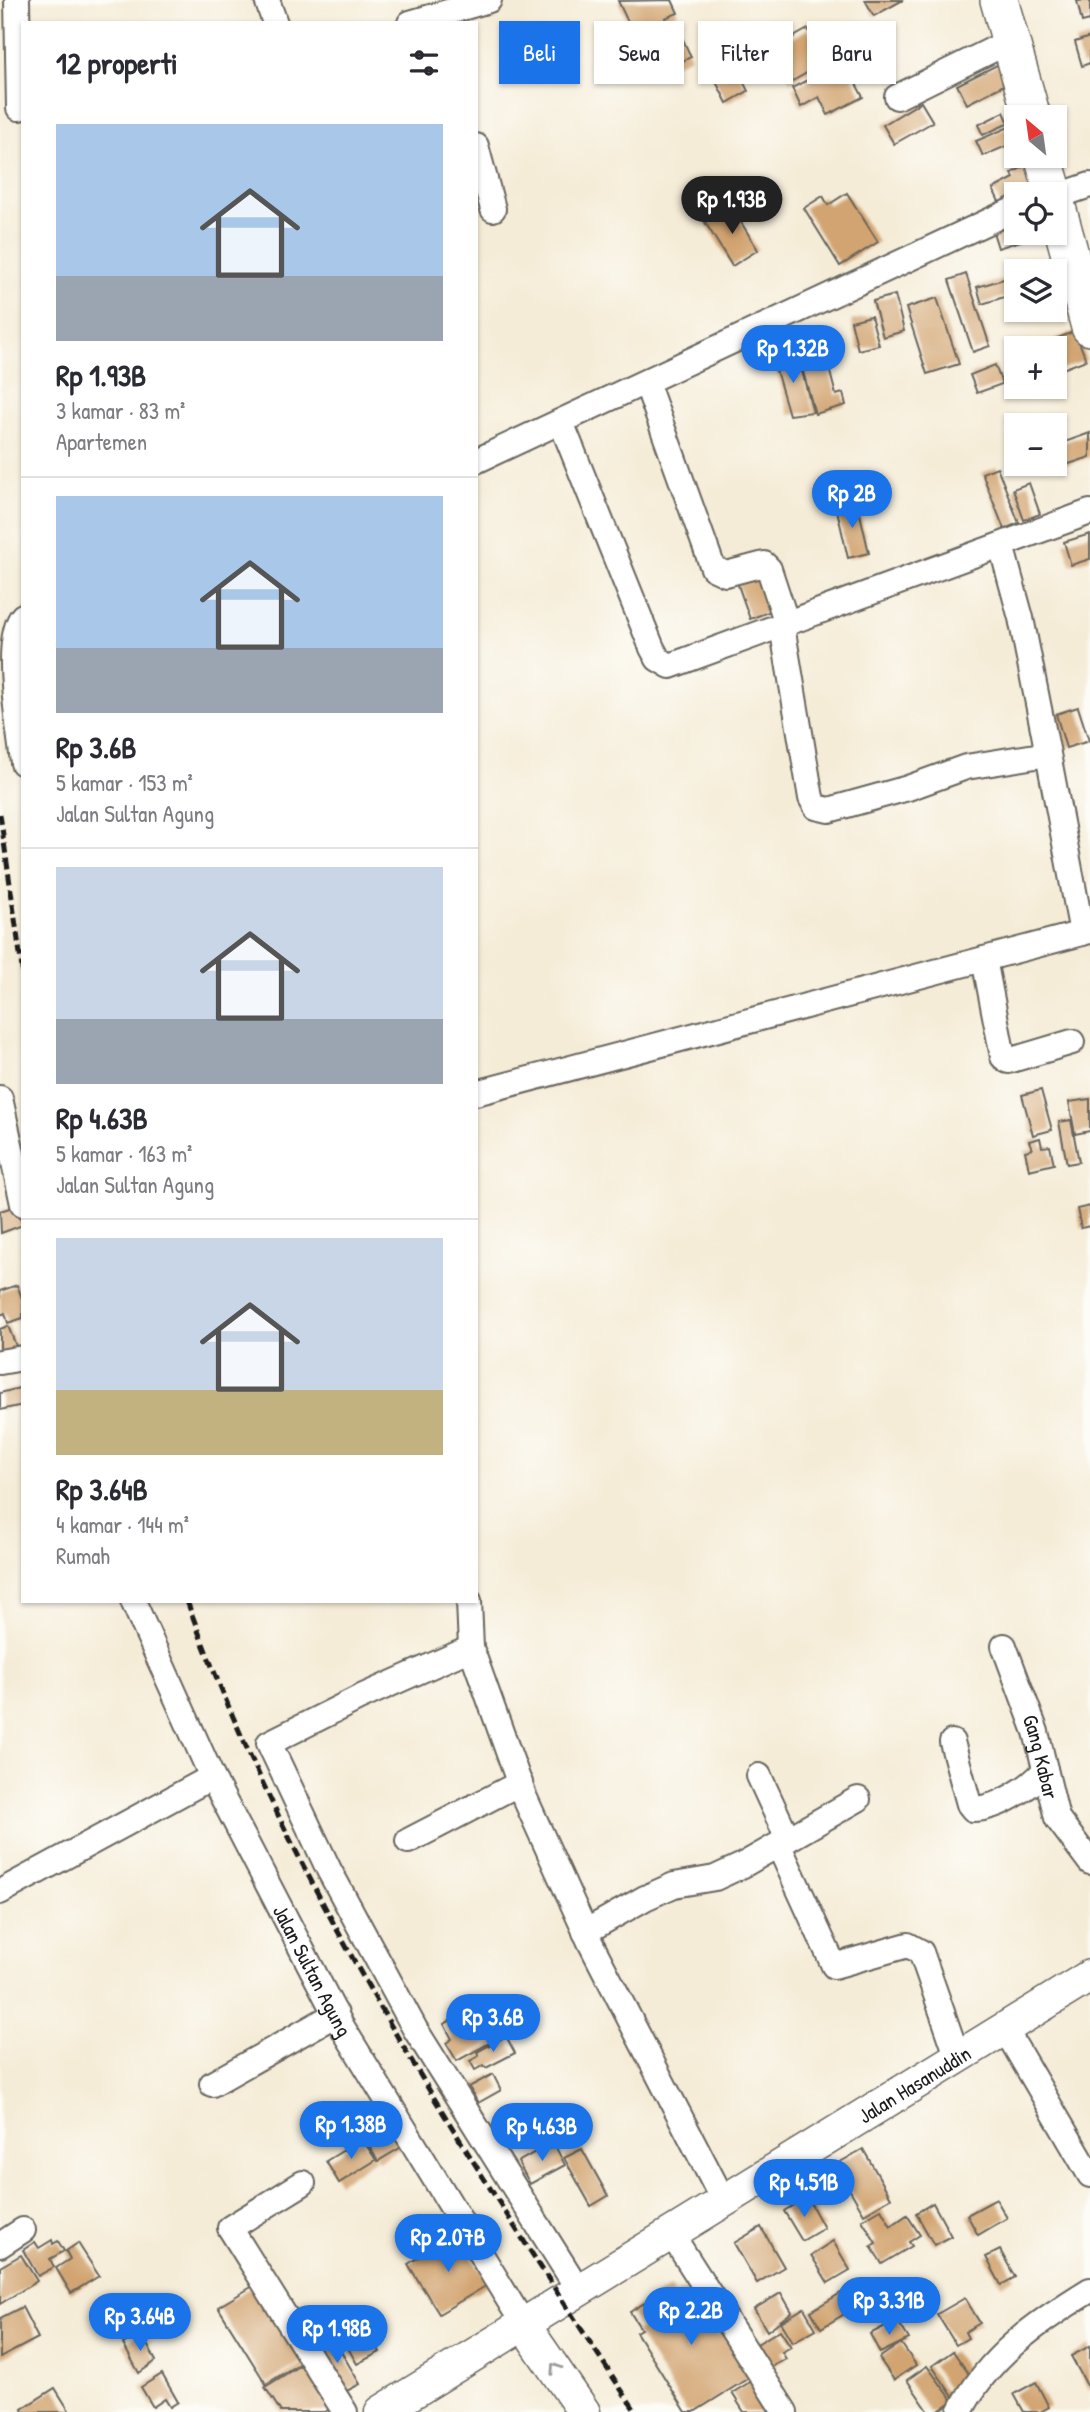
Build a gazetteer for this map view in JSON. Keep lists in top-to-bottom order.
{
  "streets": {
    "main road": ["Jalan Hasanuddin"],
    "street": ["Gang Kabar", "Jalan Sultan Agung"]
  },
  "crossings": [
    ["Jalan Sultan Agung", "Jalan Hasanuddin"]
  ],
  "north": "top left",
  "page": {
    "chip": [
      "Beli",
      "Sewa",
      "Filter",
      "Baru"
    ],
    "heading": "12 properti",
    "map_buttons": ["+", "−"],
    "list": [
      {
        "name": "Rp 1.93B",
        "note": "3 kamar · 83 m² · Apartemen"
      },
      {
        "name": "Rp 3.6B",
        "note": "5 kamar · 153 m² · Jalan Sultan Agung"
      },
      {
        "name": "Rp 4.63B",
        "note": "5 kamar · 163 m² · Jalan Sultan Agung"
      },
      {
        "name": "Rp 3.64B",
        "note": "4 kamar · 144 m² · Rumah"
      }
    ],
    "price": [
      "Rp 1.93B",
      "Rp 1.32B",
      "Rp 2B",
      "Rp 3.6B",
      "Rp 1.38B",
      "Rp 4.63B",
      "Rp 4.51B",
      "Rp 2.07B",
      "Rp 3.31B",
      "Rp 2.2B",
      "Rp 3.64B",
      "Rp 1.98B"
    ]
  }
}
